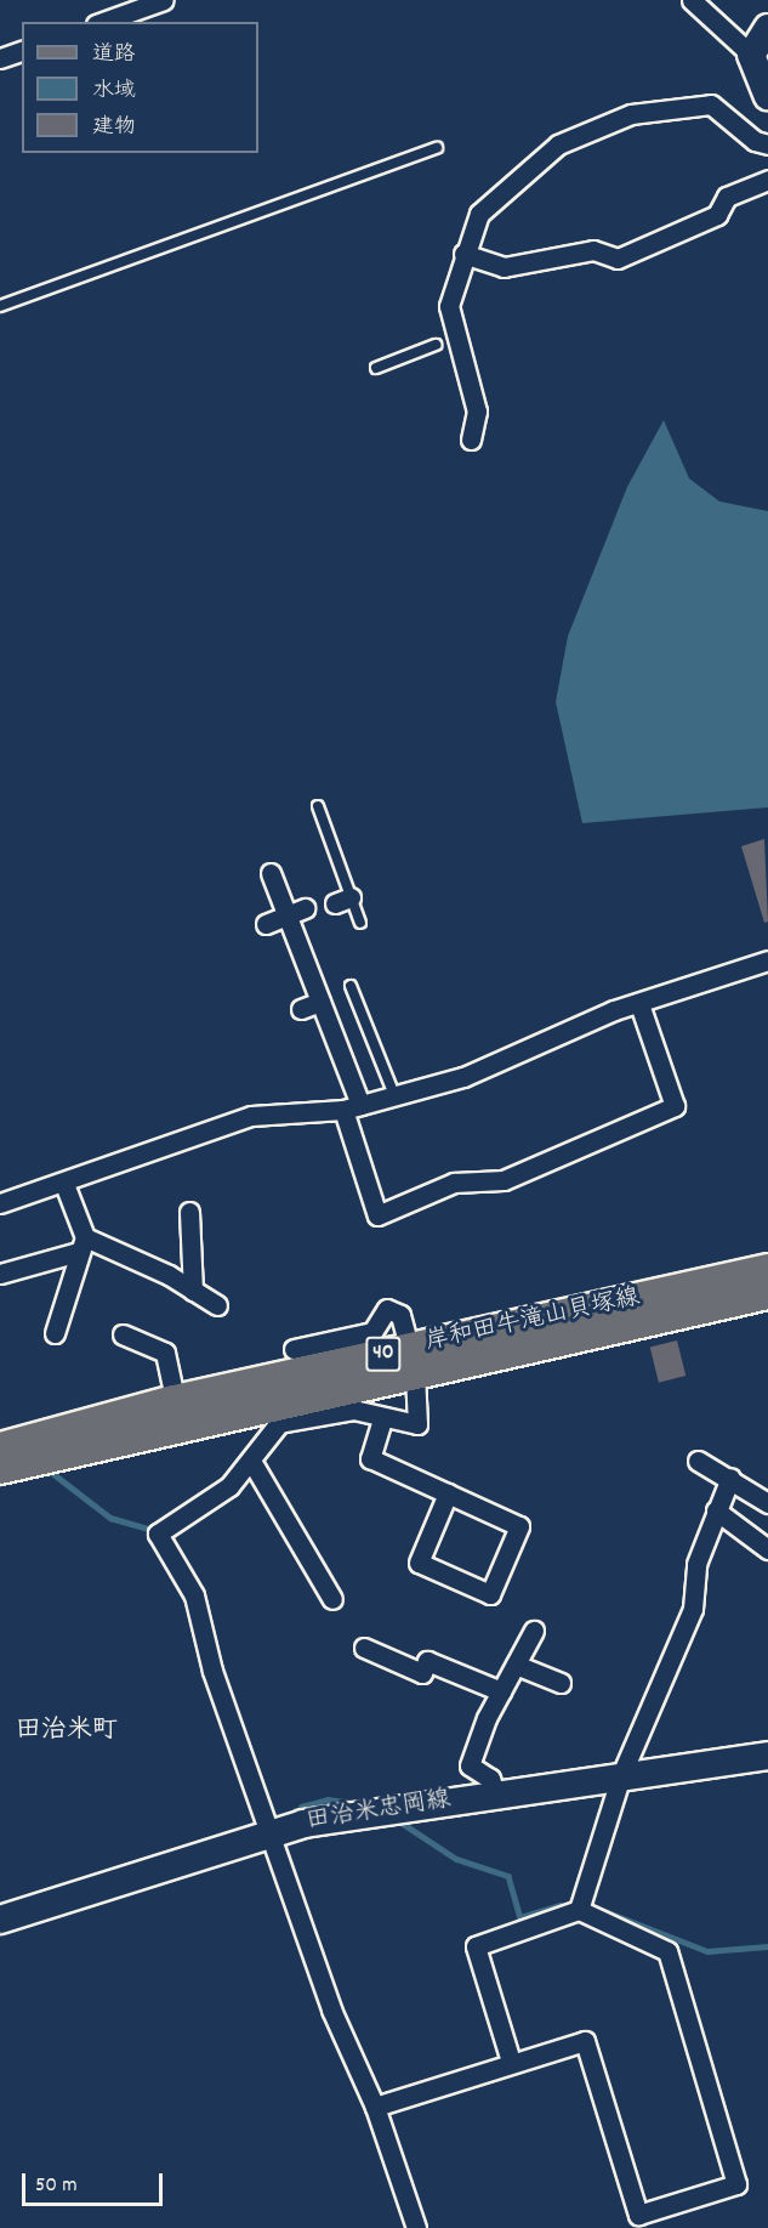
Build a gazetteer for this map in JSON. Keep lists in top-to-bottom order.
{
  "streets": {
    "main road": ["岸和田牛滝山貝塚線", "40", "田治米忠岡線"]
  },
  "districts": ["田治米町"],
  "legend": ["道路", "水域", "建物"],
  "scale_bar": "50 m"
}
